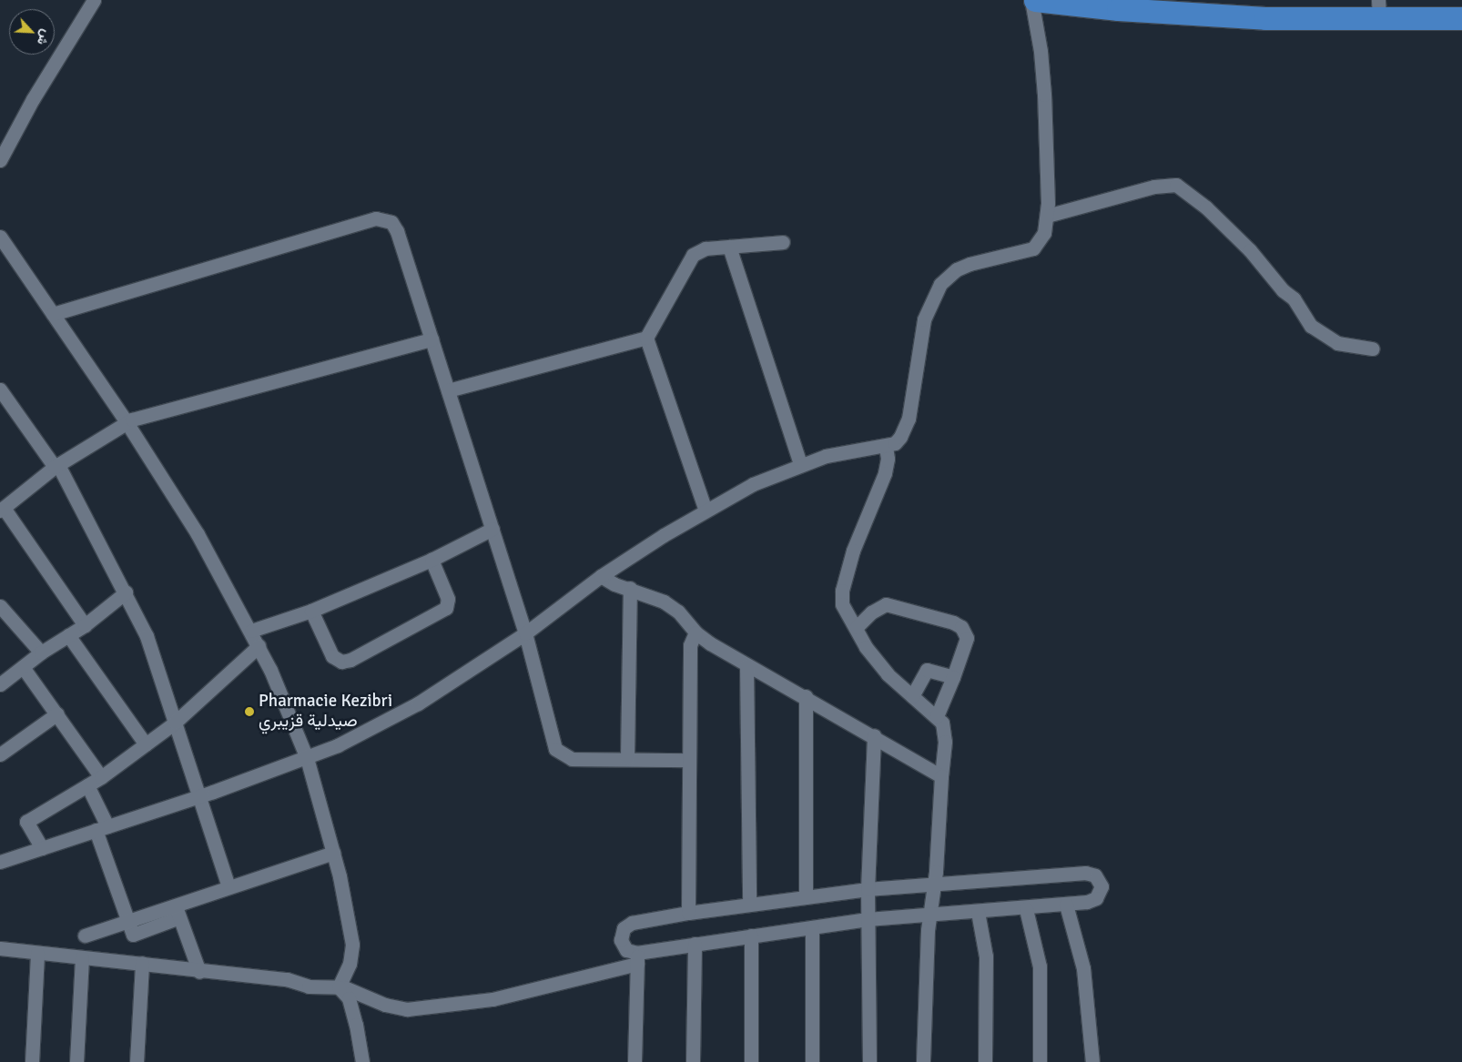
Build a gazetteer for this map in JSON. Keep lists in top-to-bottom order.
{
  "places": ["Pharmacie Kezibri صيدلية قزيبري"],
  "north": "bottom right"
}
